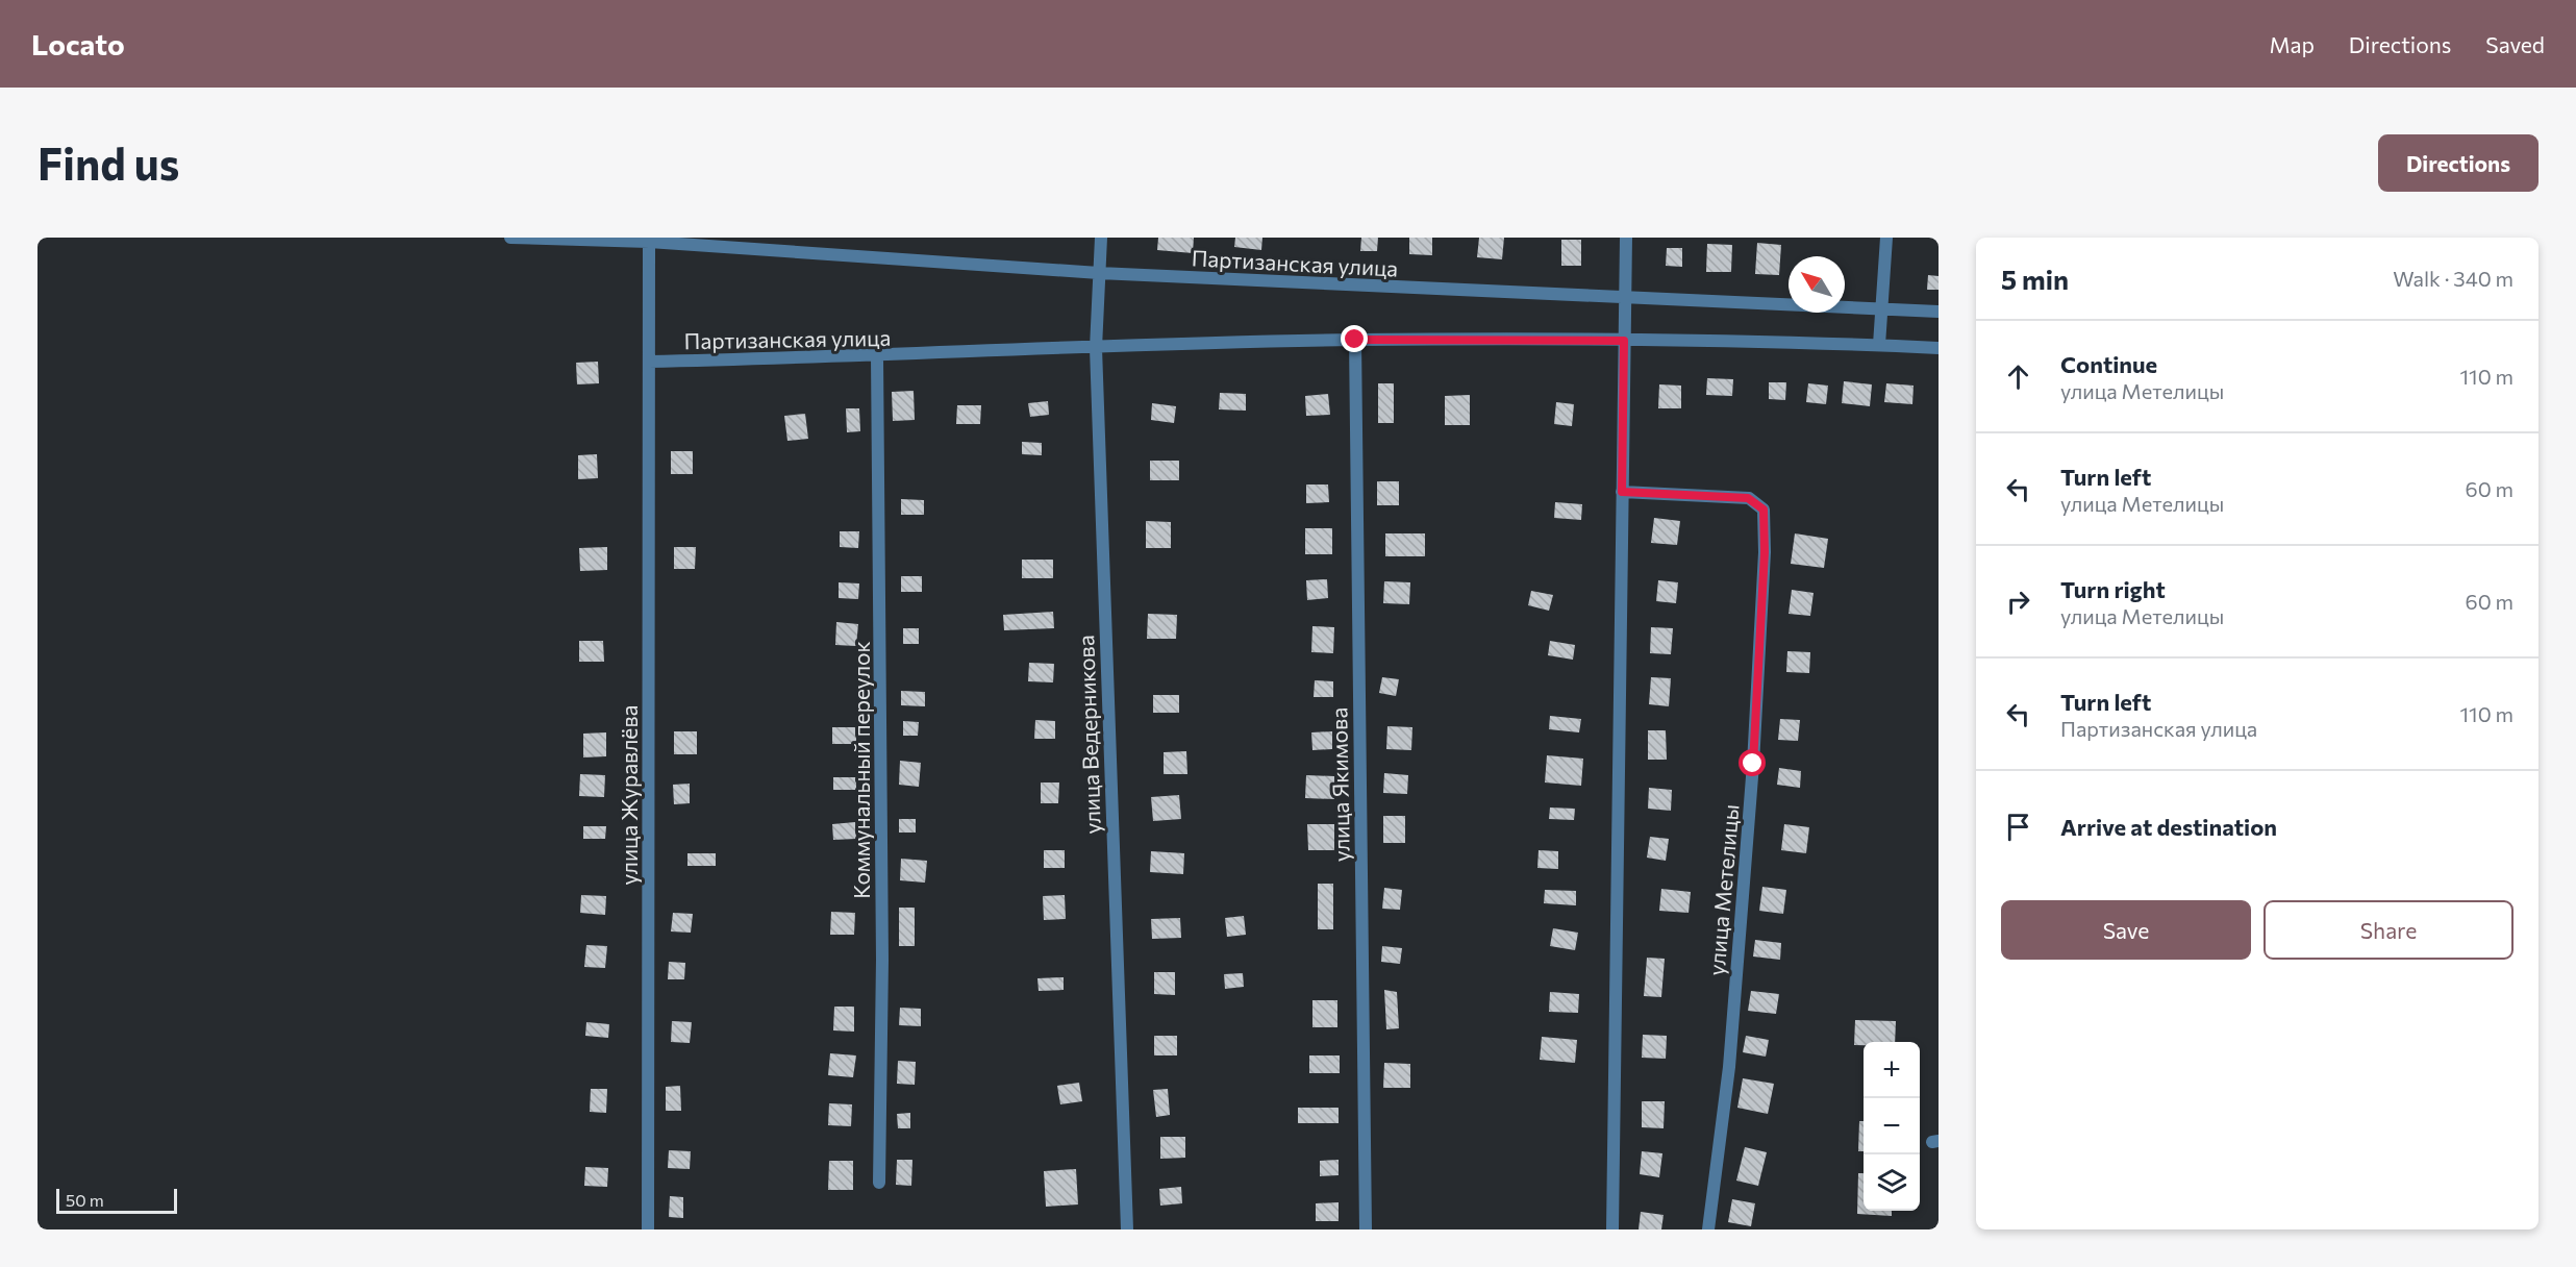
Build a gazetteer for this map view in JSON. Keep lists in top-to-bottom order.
{
  "streets": {
    "street": [
      "Партизанская улица",
      "улица Ведерникова",
      "Коммунальный переулок",
      "улица Якимова",
      "улица Журавлёва",
      "улица Метелицы"
    ]
  },
  "crossings": [
    ["Партизанская улица", "улица Ведерникова"],
    ["Партизанская улица", "Коммунальный переулок"],
    ["Партизанская улица", "улица Якимова"],
    ["Партизанская улица", "улица Журавлёва"]
  ],
  "scale_bar": "50 m",
  "north": "top left",
  "page": {
    "header": "Locato",
    "nav": ["Map", "Directions", "Saved"],
    "buttons": [
      "Directions",
      ["Save", "Share"]
    ],
    "title": "Find us",
    "heading": ["5 min", "Walk · 340 m"],
    "list": [
      ["Continue", "улица Метелицы", "110 m"],
      ["Turn left", "улица Метелицы", "60 m"],
      ["Turn right", "улица Метелицы", "60 m"],
      ["Turn left", "Партизанская улица", "110 m"],
      "Arrive at destination"
    ],
    "map_buttons": ["+", "−"],
    "scale": "50 m"
  }
}
